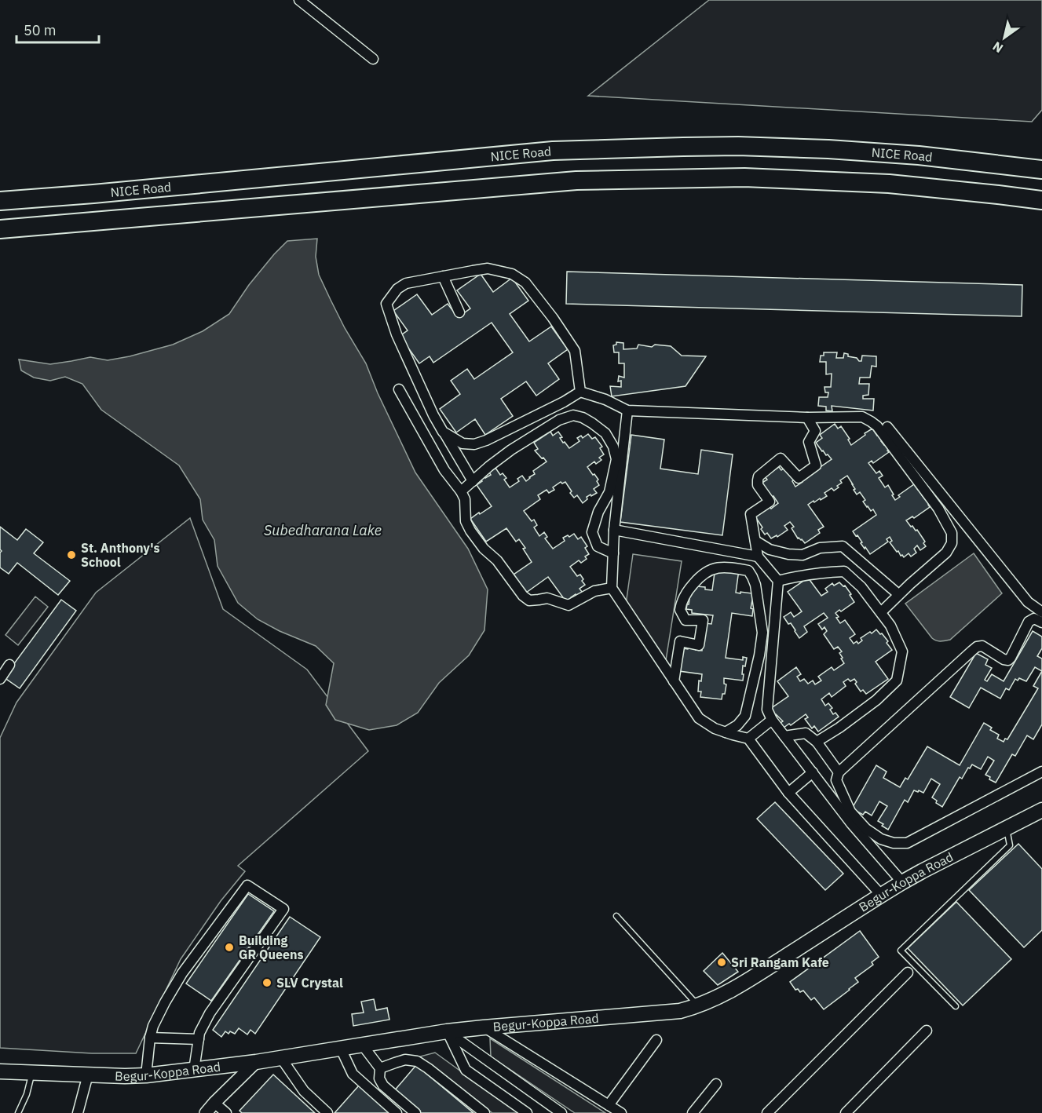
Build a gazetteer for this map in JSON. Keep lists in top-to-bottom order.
{
  "streets": {
    "highway": ["NICE Road"],
    "main road": ["Begur-Koppa Road"]
  },
  "water": ["Subedharana Lake"],
  "places": [
    "St. Anthony's School",
    "Building GR Queens",
    "Sri Rangam Kafe",
    "SLV Crystal"
  ],
  "scale_bar": "50 m",
  "north": "bottom left"
}
